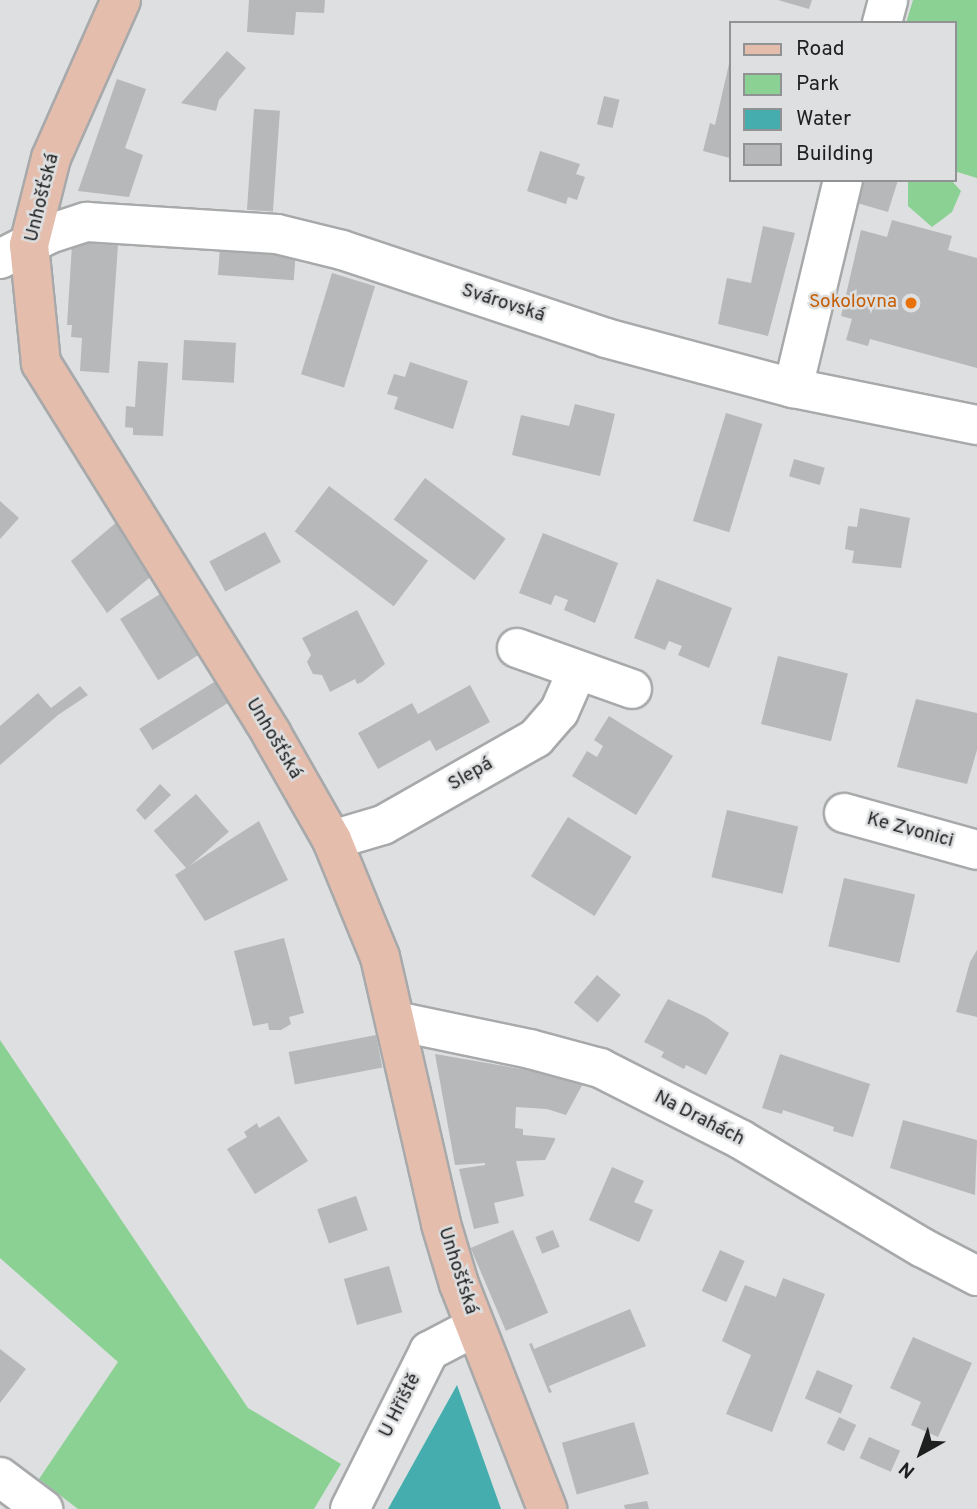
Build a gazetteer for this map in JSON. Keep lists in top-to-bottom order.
{
  "streets": {
    "main road": ["Unhošťská"],
    "street": [
      "Svárovská",
      "Slepá",
      "Ke Zvonici",
      "Na Drahách",
      "U Hřiště"
    ]
  },
  "crossings": [
    ["Unhošťská", "Svárovská"],
    ["Unhošťská", "Slepá"],
    ["Unhošťská", "Na Drahách"],
    ["Unhošťská", "U Hřiště"]
  ],
  "places": ["Sokolovna"],
  "legend": [
    "Road",
    "Park",
    "Water",
    "Building"
  ],
  "north": "bottom left"
}
